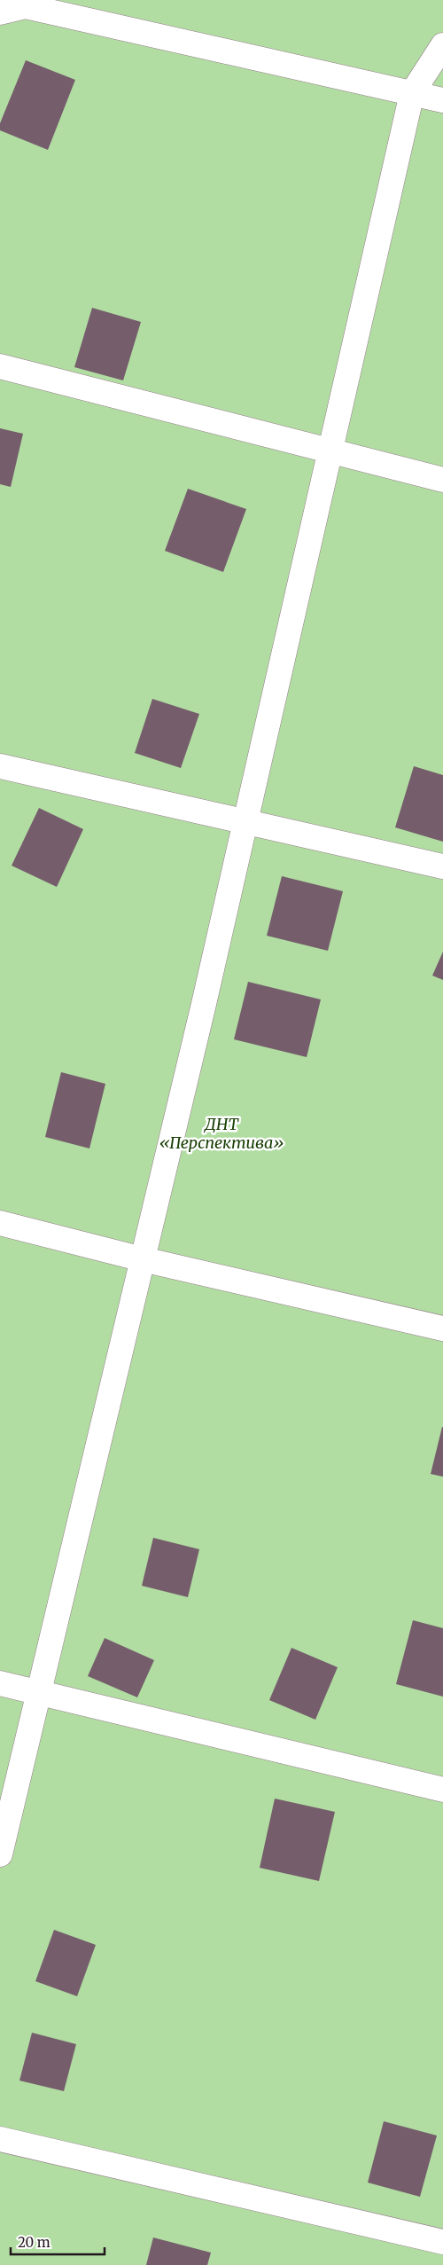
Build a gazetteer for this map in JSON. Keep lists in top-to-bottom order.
{
  "parks": ["ДНТ «Перспектива»"],
  "scale_bar": "20 m"
}
